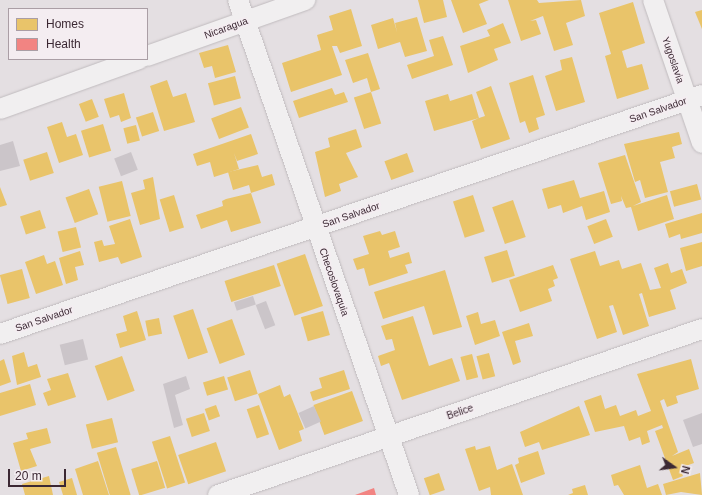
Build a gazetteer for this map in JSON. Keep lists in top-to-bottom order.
{
  "streets": {
    "street": [
      "Nicaragua",
      "Yugoslavia",
      "San Salvador",
      "Checoslovaquia",
      "Belice"
    ]
  },
  "crossings": [
    ["Nicaragua", "Checoslovaquia"],
    ["Yugoslavia", "San Salvador"],
    ["San Salvador", "Checoslovaquia"],
    ["Checoslovaquia", "Belice"]
  ],
  "legend": ["Homes", "Health"],
  "scale_bar": "20 m",
  "north": "right"
}
